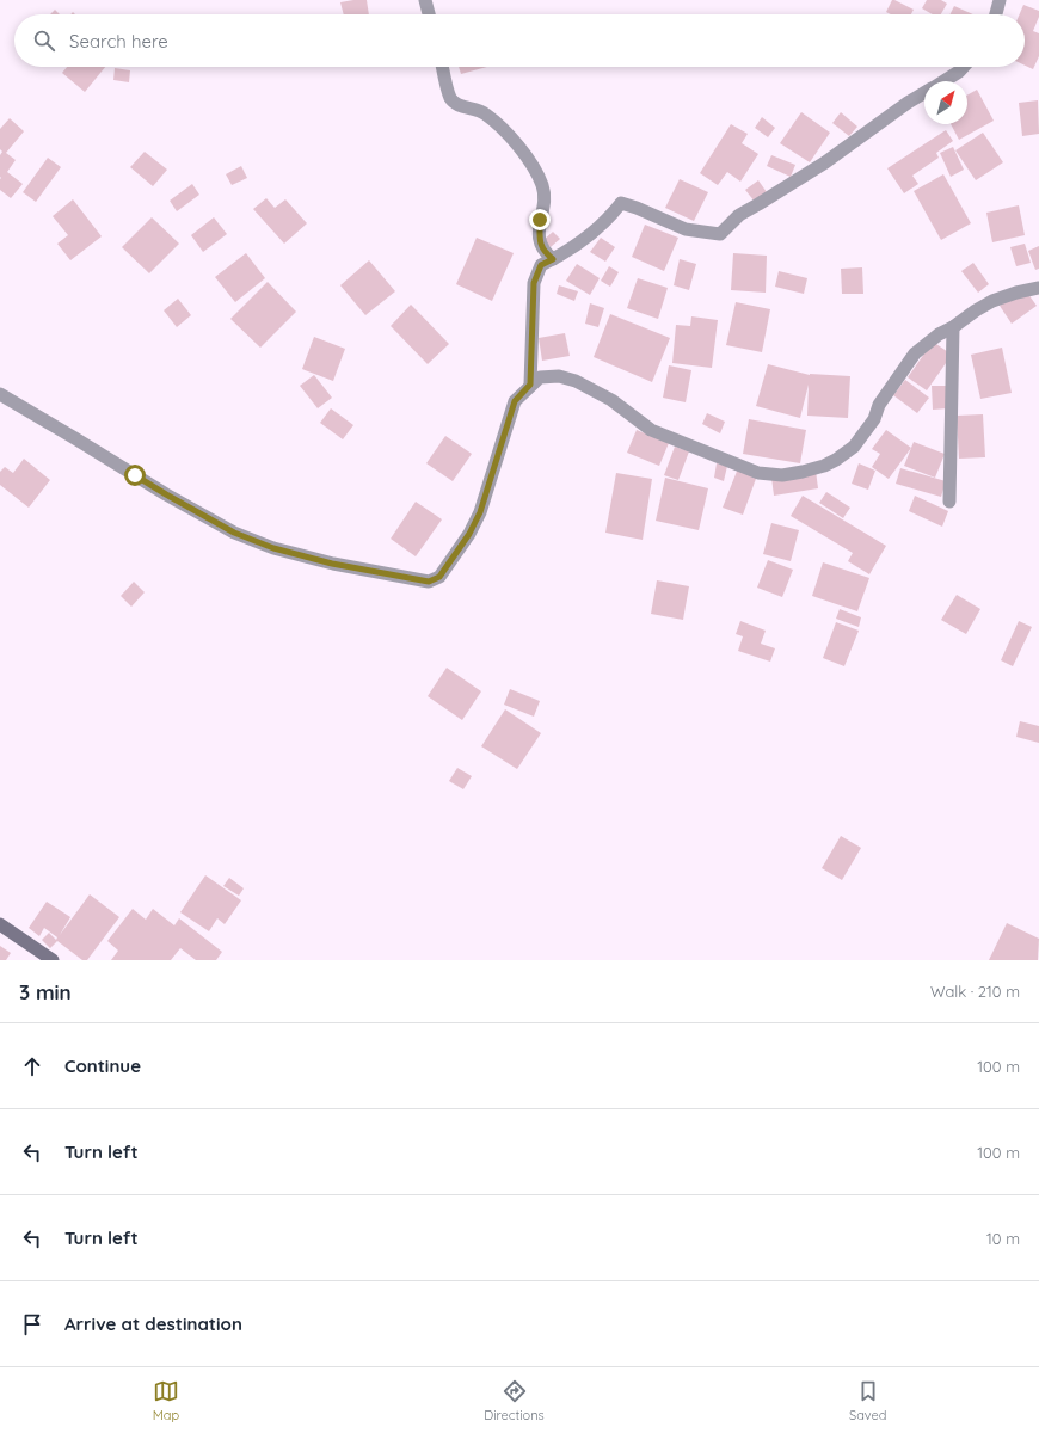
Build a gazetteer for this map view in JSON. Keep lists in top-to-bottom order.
{
  "north": "top right",
  "page": {
    "search": "Search here",
    "heading": ["3 min", "Walk · 210 m"],
    "list": [
      ["Continue", "100 m"],
      ["Turn left", "100 m"],
      ["Turn left", "10 m"],
      "Arrive at destination"
    ],
    "nav": ["Map", "Directions", "Saved"]
  }
}
